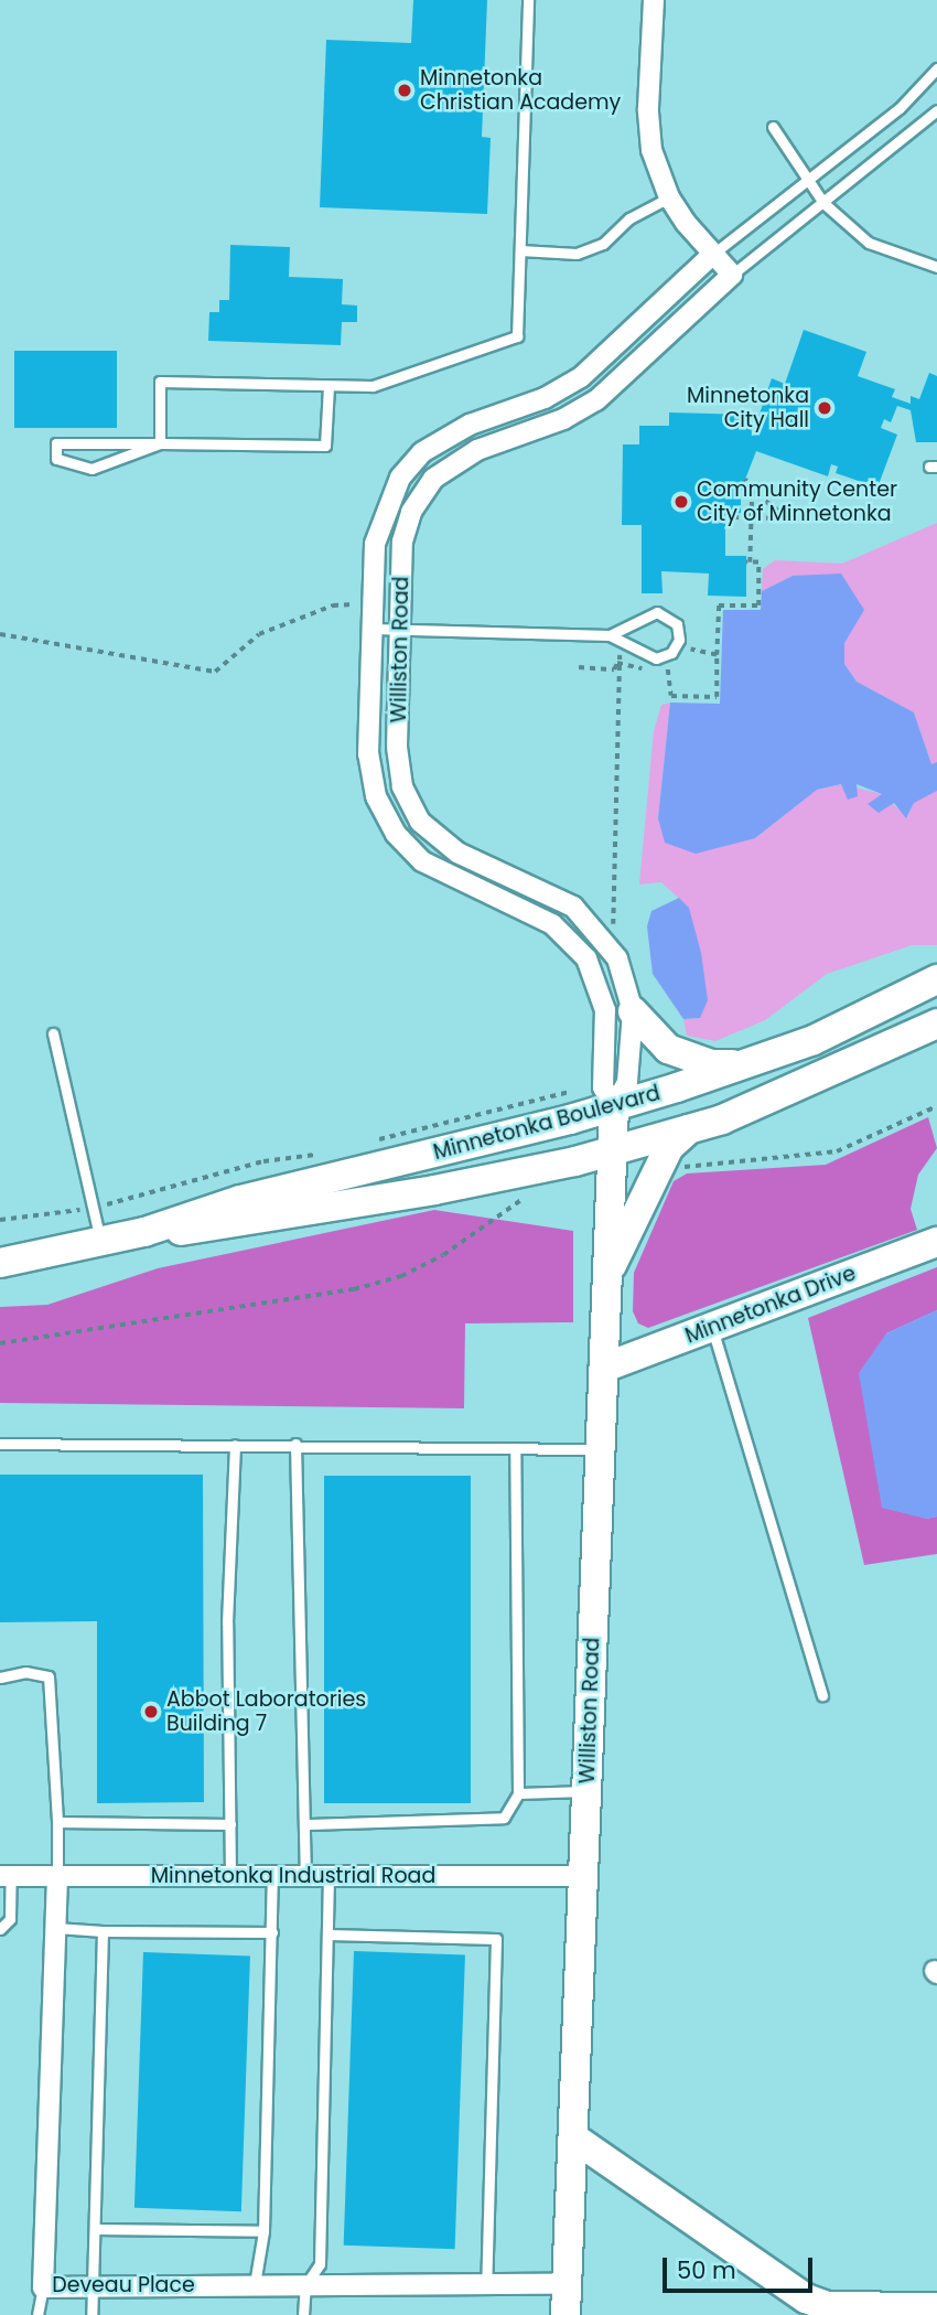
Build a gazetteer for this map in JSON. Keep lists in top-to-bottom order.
{
  "streets": {
    "main road": ["Williston Road", "Minnetonka Boulevard", "Minnetonka Drive"],
    "street": ["Minnetonka Industrial Road", "Deveau Place"]
  },
  "crossings": [
    ["Williston Road", "Minnetonka Boulevard"],
    ["Williston Road", "Minnetonka Drive"],
    ["Williston Road", "Minnetonka Industrial Road"],
    ["Williston Road", "Deveau Place"],
    ["Minnetonka Industrial Road", "Deveau Place"]
  ],
  "places": [
    "Minnetonka Christian Academy",
    "Minnetonka City Hall",
    "Community Center City of Minnetonka",
    "Abbot Laboratories Building 7"
  ],
  "scale_bar": "50 m"
}
